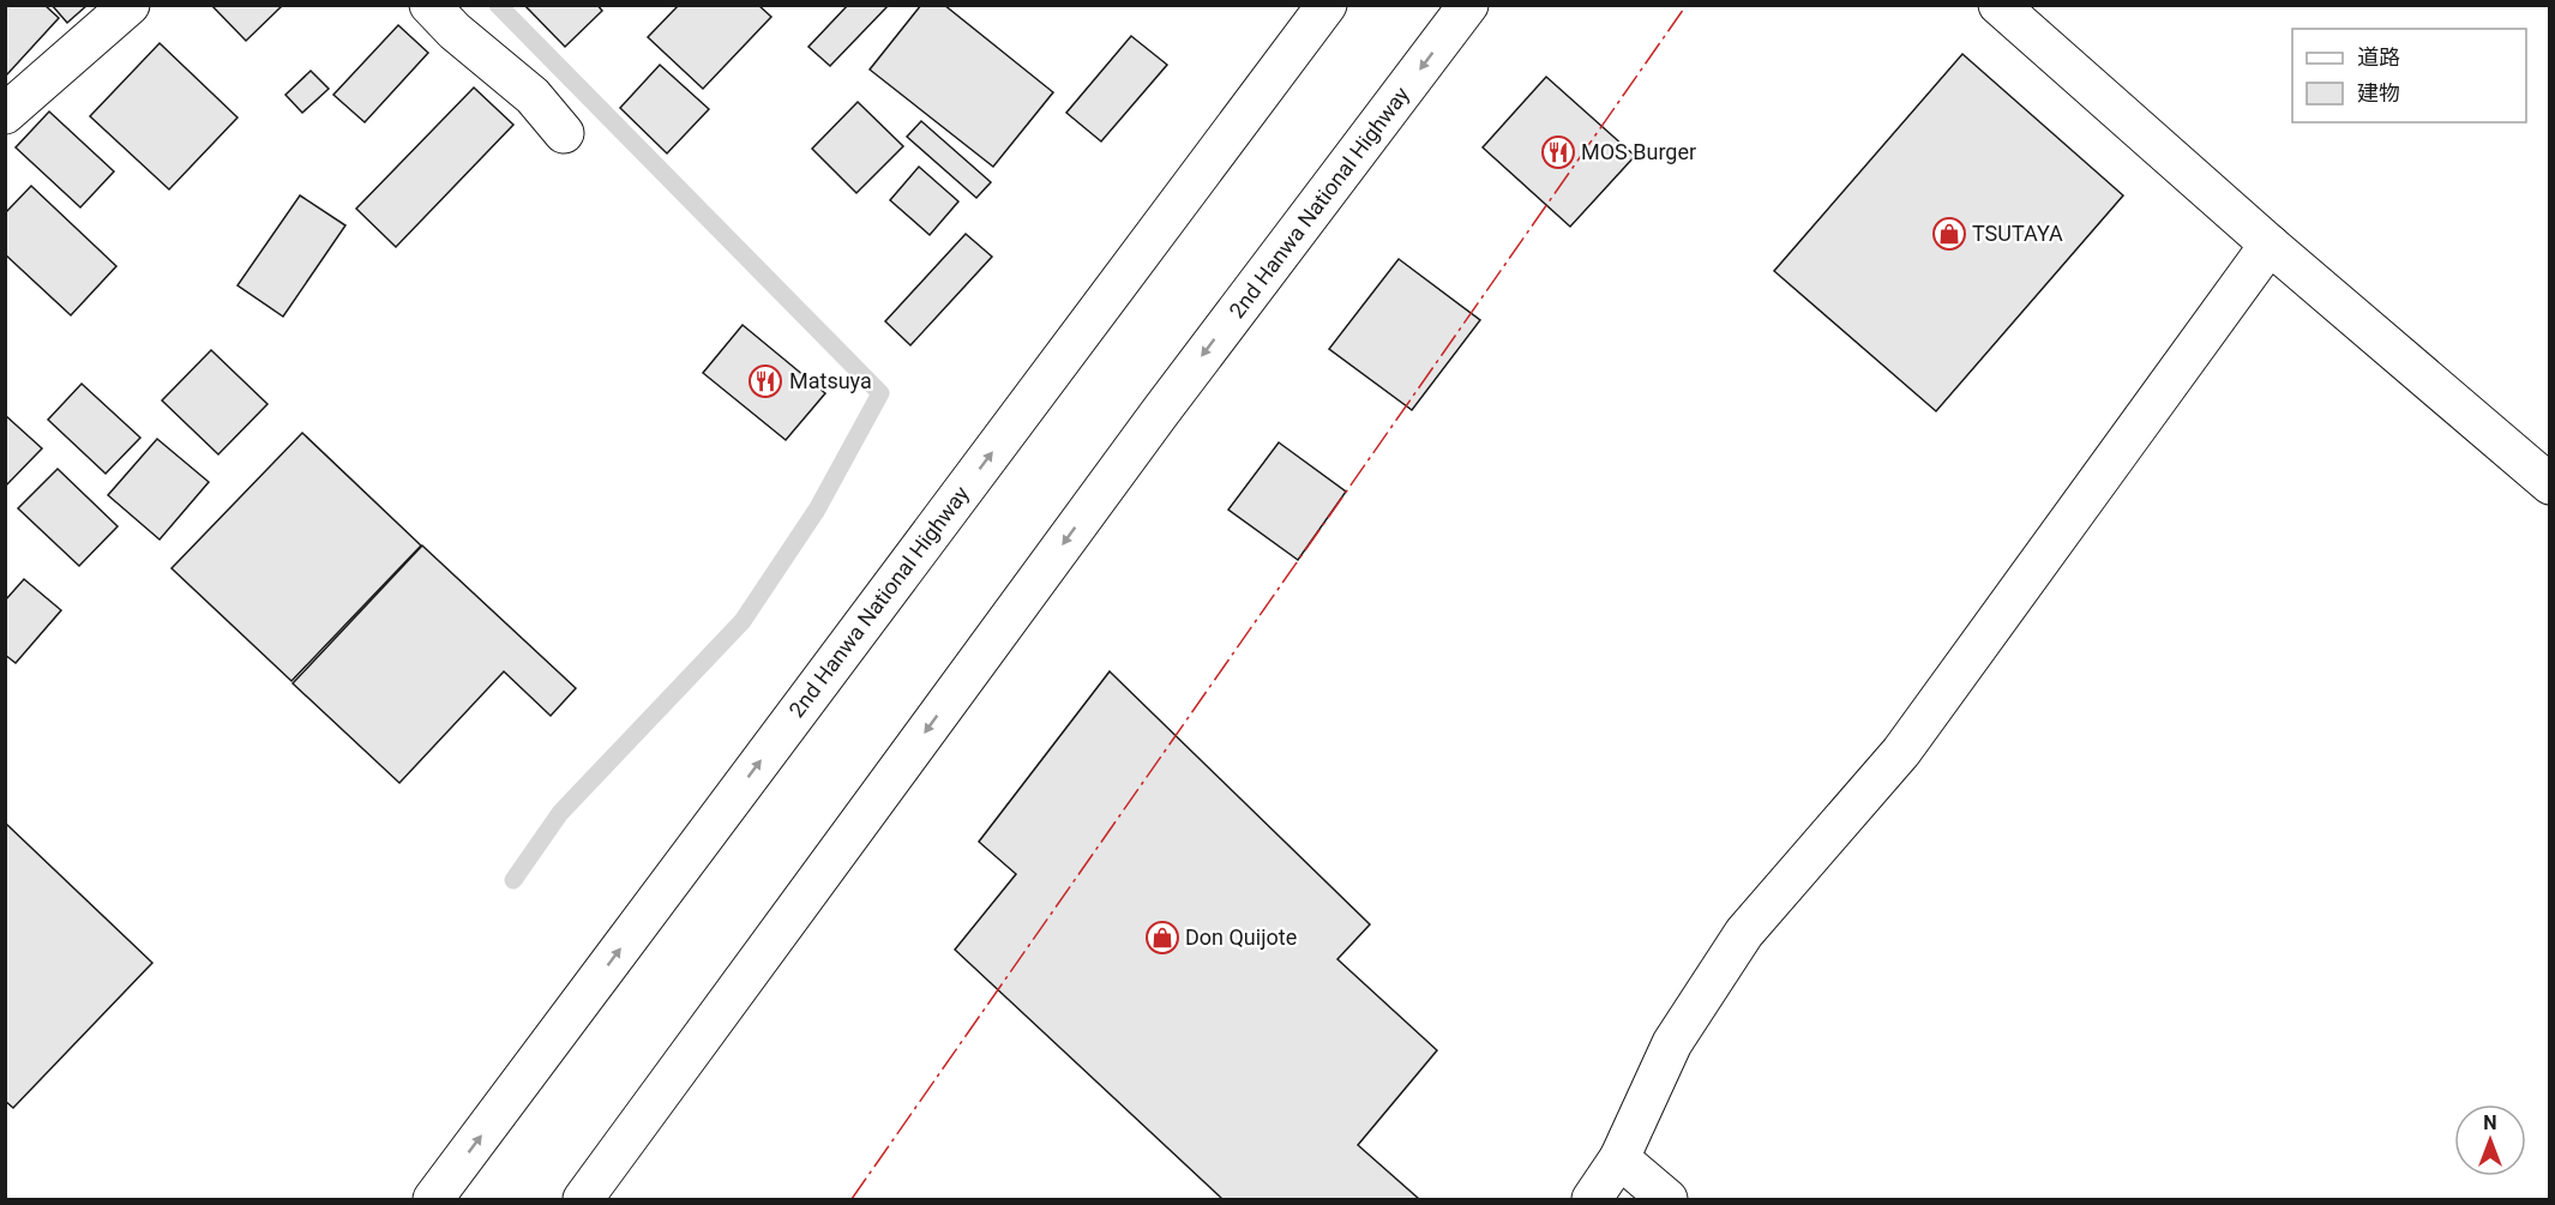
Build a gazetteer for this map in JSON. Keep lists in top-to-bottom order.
{
  "streets": {
    "main road": ["2nd Hanwa National Highway"]
  },
  "places": {
    "restaurant": ["MOS Burger", "Matsuya"],
    "shop": ["TSUTAYA", "Don Quijote"]
  },
  "legend": ["道路", "建物"],
  "north": "top"
}
